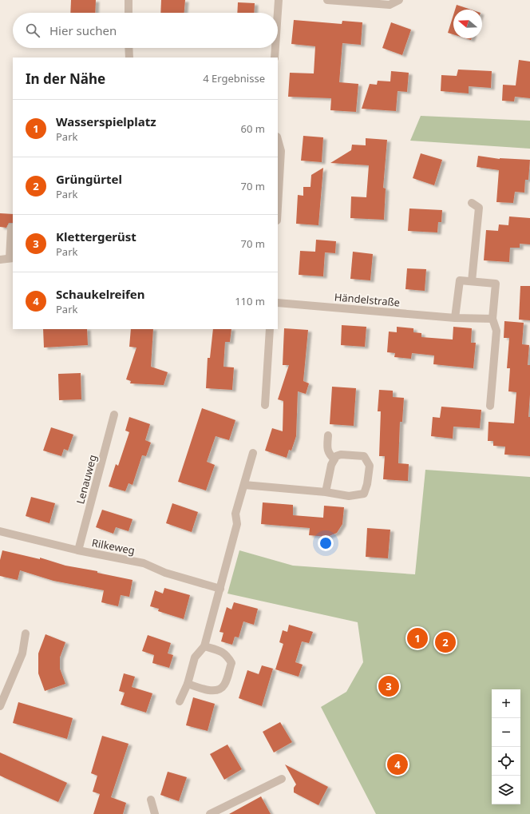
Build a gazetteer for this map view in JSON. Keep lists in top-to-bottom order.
{
  "streets": {
    "street": ["Händelstraße", "Lenauweg", "Rilkeweg"]
  },
  "crossings": [
    ["Lenauweg", "Rilkeweg"]
  ],
  "north": "left",
  "page": {
    "search": "Hier suchen",
    "heading": ["In der Nähe", "4 Ergebnisse"],
    "list": [
      {
        "mark": "1",
        "name": "Wasserspielplatz",
        "note": "Park",
        "value": "60 m"
      },
      {
        "mark": "2",
        "name": "Grüngürtel",
        "note": "Park",
        "value": "70 m"
      },
      {
        "mark": "3",
        "name": "Klettergerüst",
        "note": "Park",
        "value": "70 m"
      },
      {
        "mark": "4",
        "name": "Schaukelreifen",
        "note": "Park",
        "value": "110 m"
      }
    ],
    "pins": [
      "1",
      "2",
      "3",
      "4"
    ],
    "map_buttons": ["+", "−"]
  }
}
